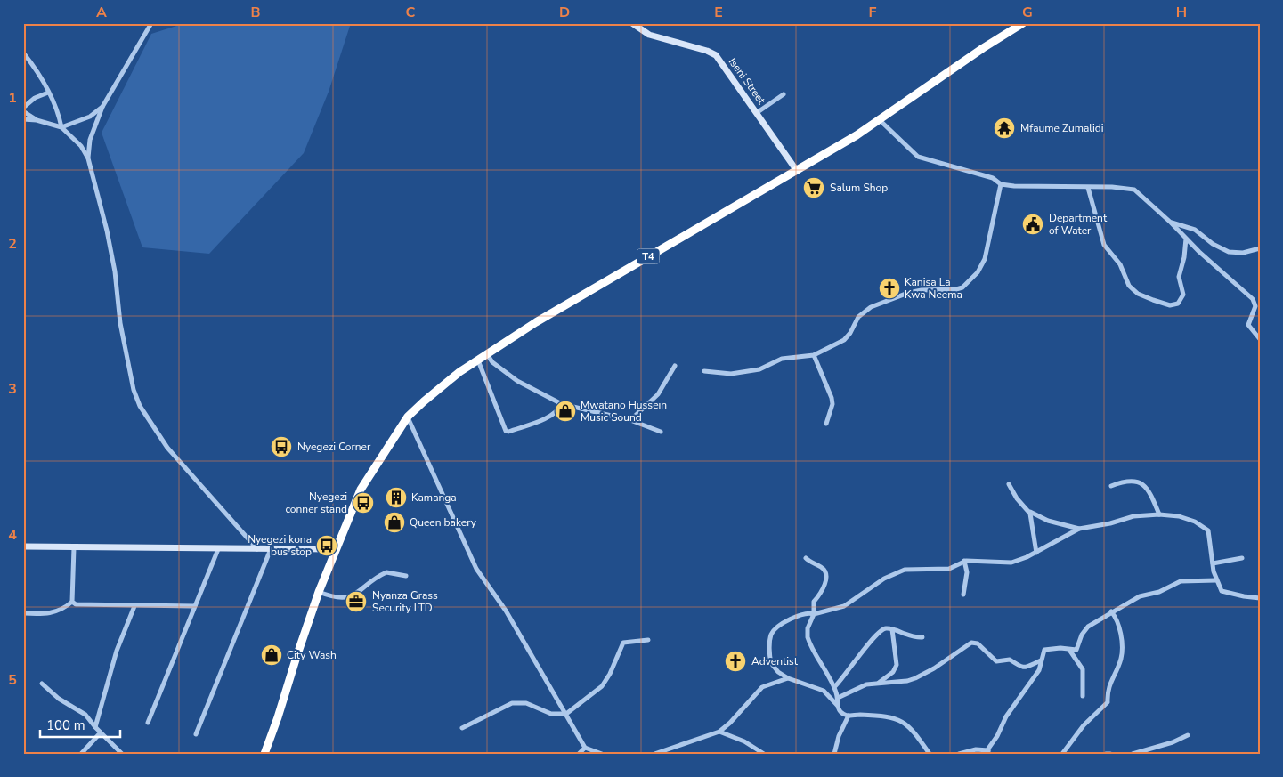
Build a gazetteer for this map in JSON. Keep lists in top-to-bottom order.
{
  "streets": {
    "highway": ["T4"],
    "main road": ["Iseni Street"]
  },
  "crossings": [
    ["Iseni Street", "T4"]
  ],
  "places": {
    "temple": ["Mfaume Zumalidi"],
    "supermarket": ["Salum Shop"],
    "public building": ["Department of Water"],
    "church": ["Kanisa La Kwa Neema", "Adventist"],
    "shop": ["Mwatano Hussein Music Sound", "Queen bakery", "City Wash"],
    "bus stop": ["Nyegezi Corner", "Nyegezi conner stand", "Nyegezi kona bus stop"],
    "building": ["Kamanga"],
    "office": ["Nyanza Grass Security LTD"]
  },
  "scale_bar": "100 m",
  "grid": {
    "columns": [
      "A",
      "B",
      "C",
      "D",
      "E",
      "F",
      "G",
      "H"
    ],
    "rows": [
      "1",
      "2",
      "3",
      "4",
      "5"
    ]
  }
}
